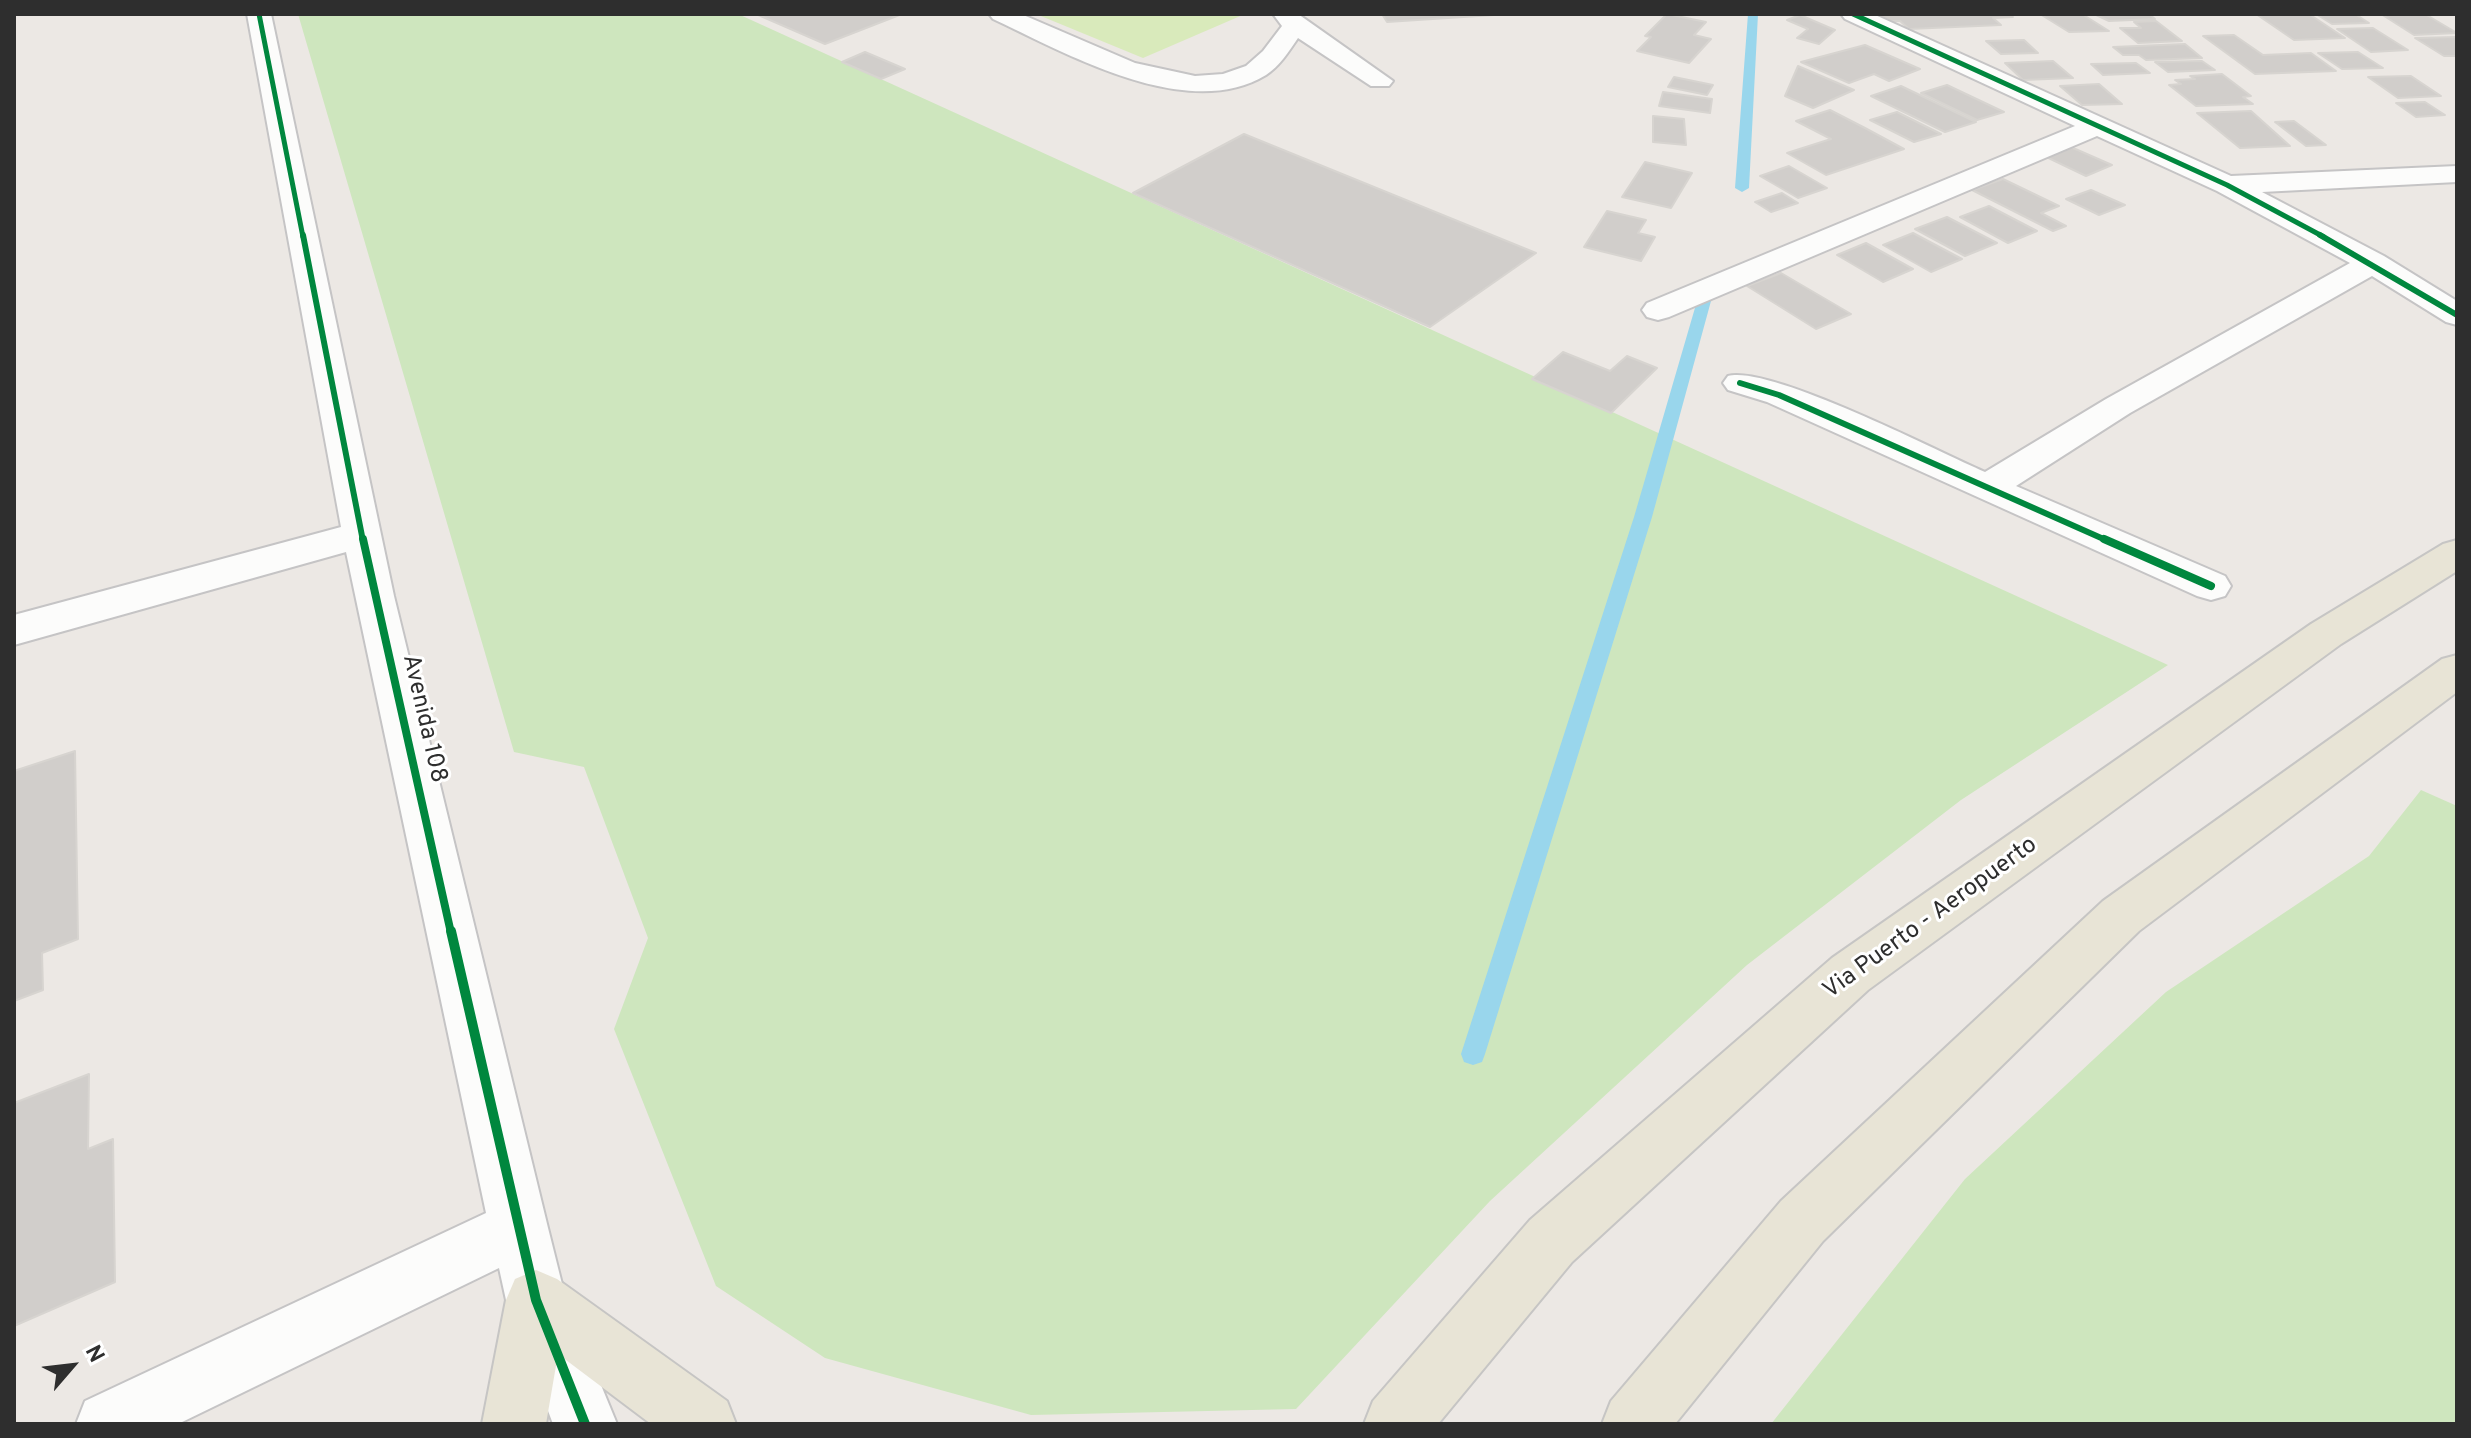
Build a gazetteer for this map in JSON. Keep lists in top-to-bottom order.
{
  "streets": {
    "main road": ["Via Puerto - Aeropuerto"],
    "street": ["Avenida 108"]
  },
  "north": "top right"
}
